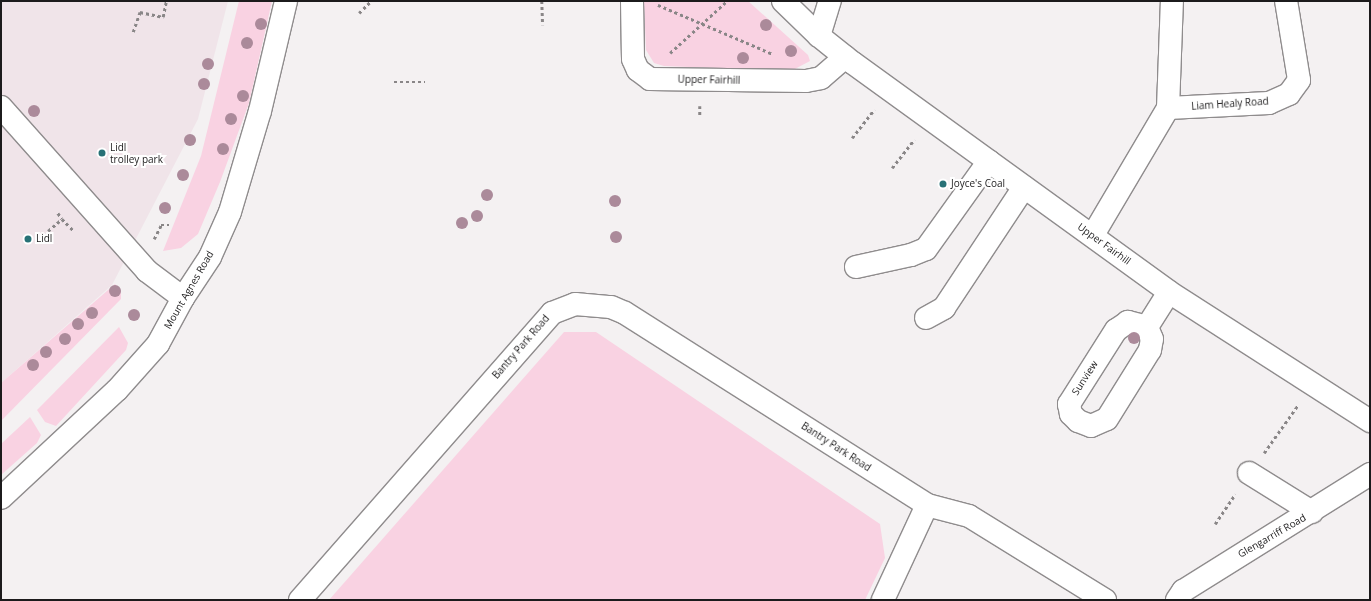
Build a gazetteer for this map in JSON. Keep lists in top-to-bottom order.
{
  "streets": {
    "street": [
      "Upper Fairhill",
      "Liam Healy Road",
      "Mount Agnes Road",
      "Bantry Park Road",
      "Sunview",
      "Glengarriff Road"
    ]
  },
  "places": ["Lidl trolley park", "Joyce's Coal", "Lidl"]
}
